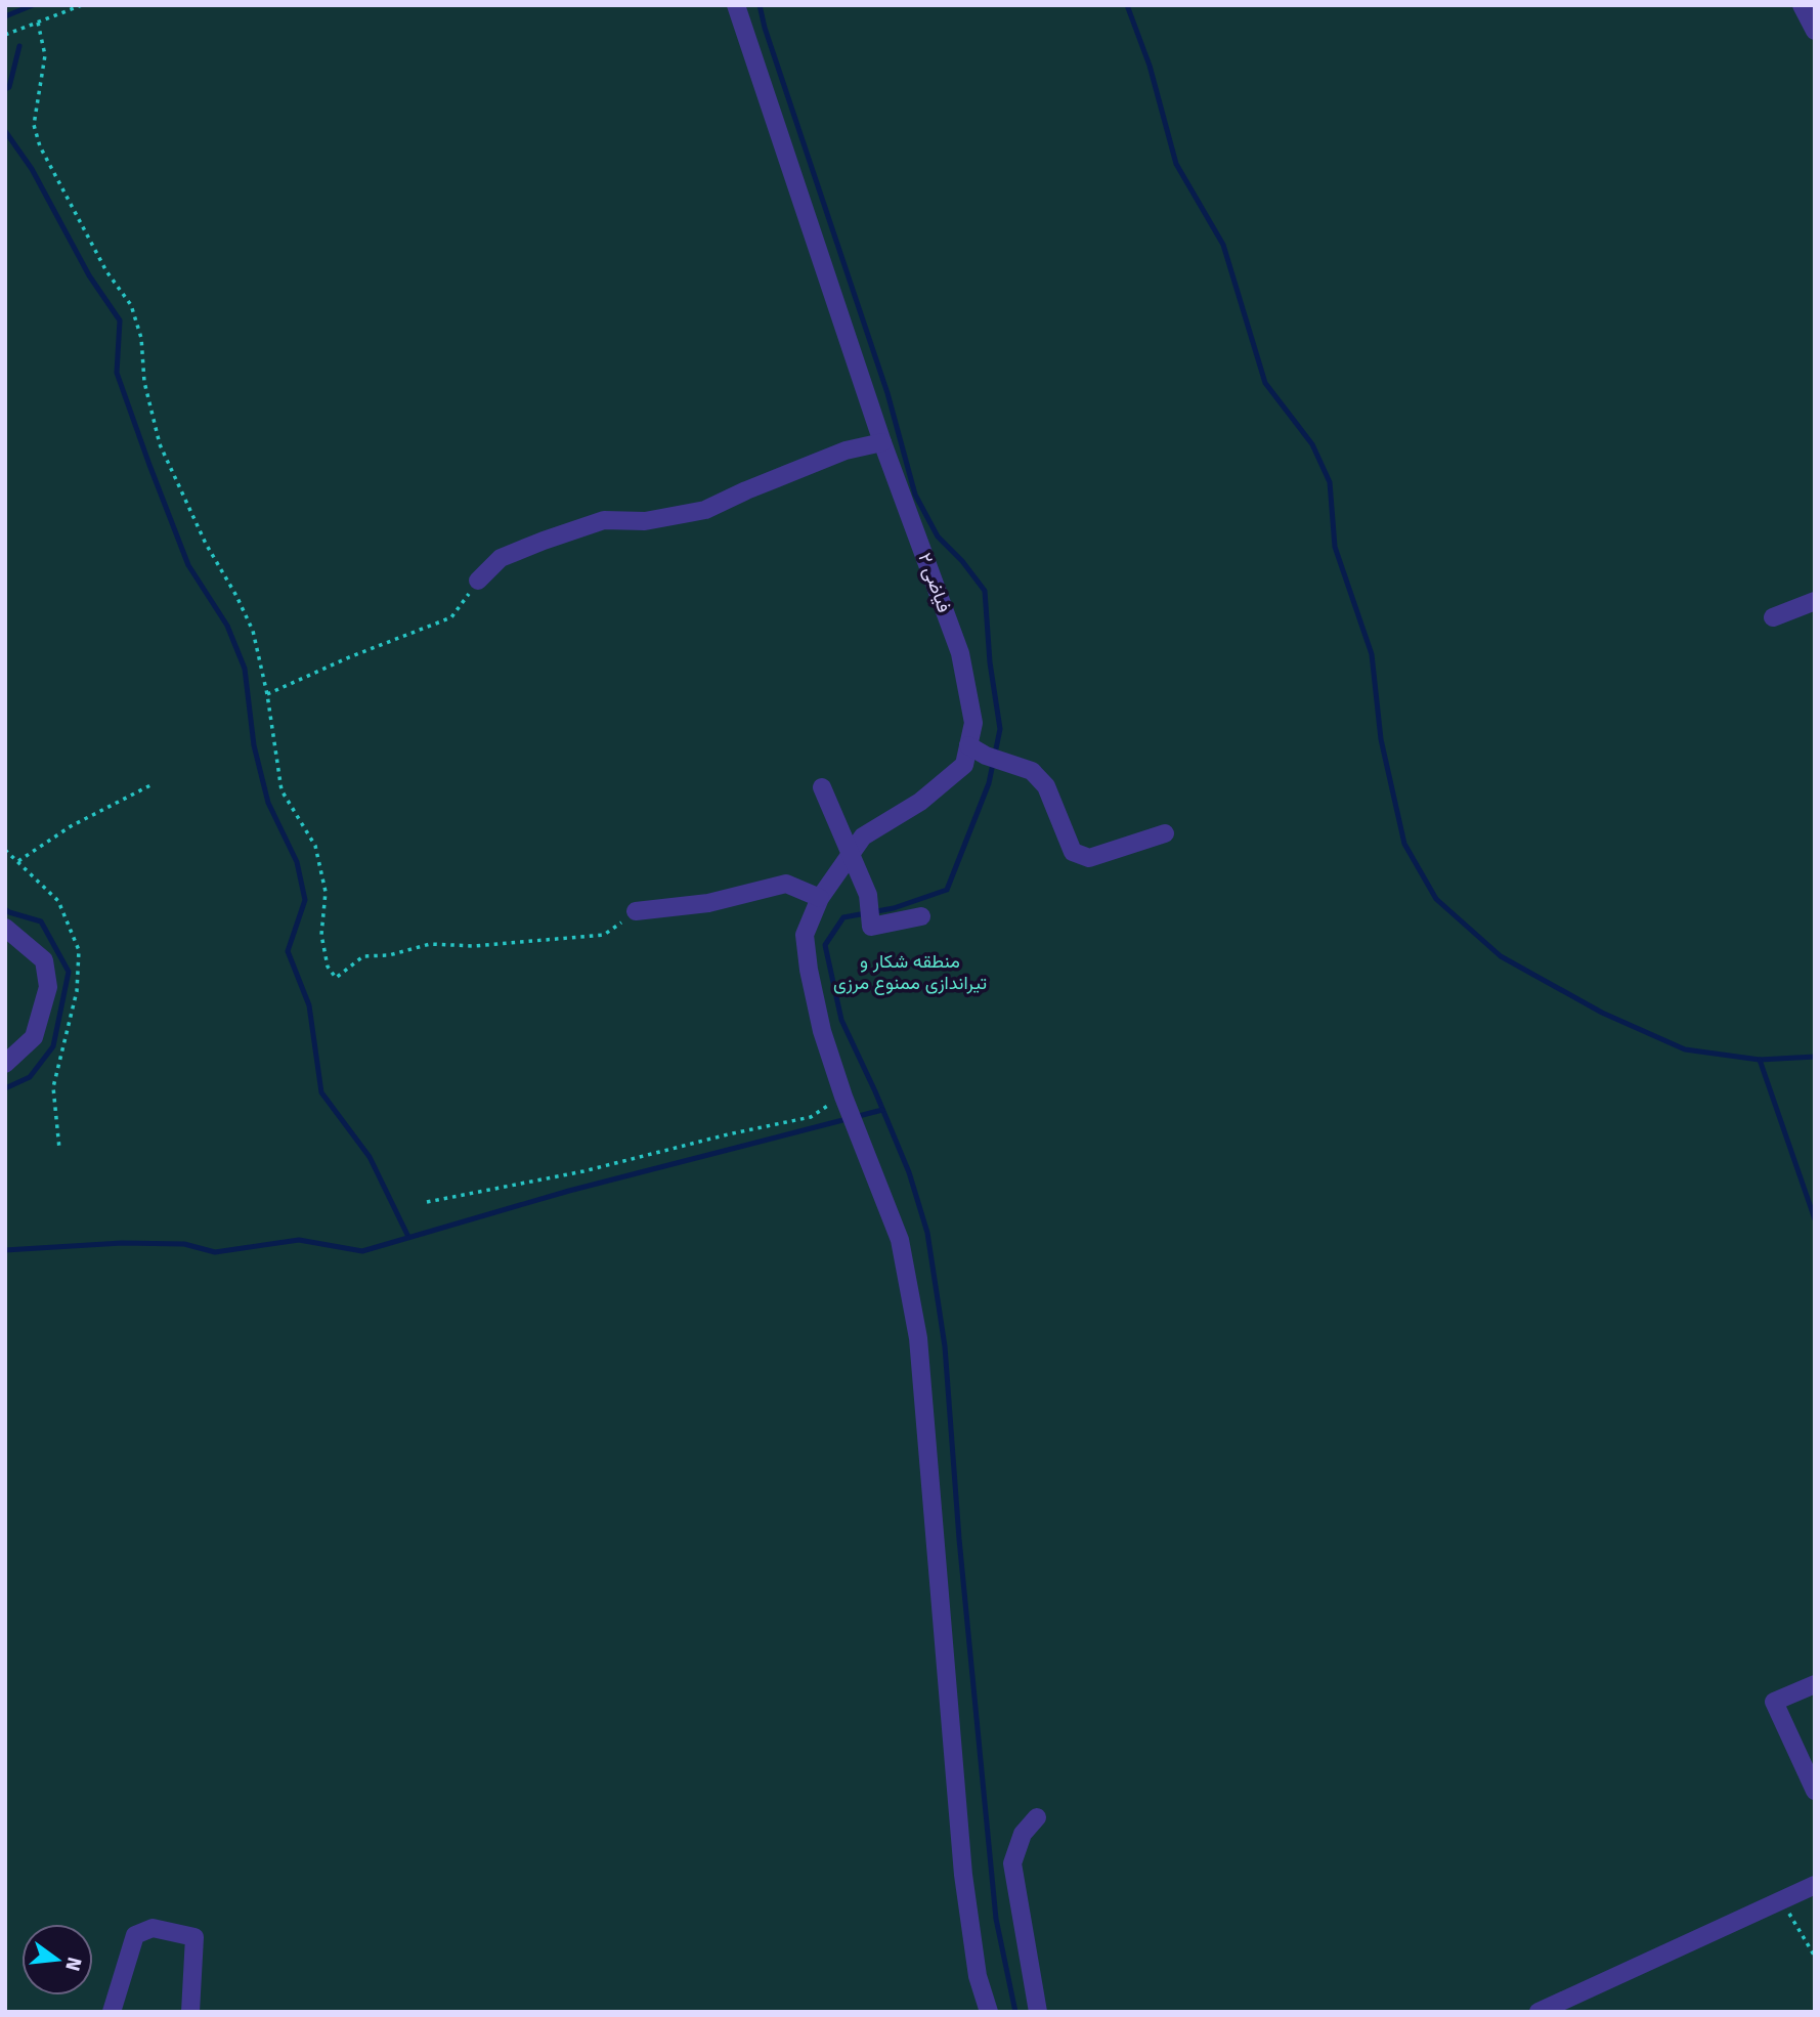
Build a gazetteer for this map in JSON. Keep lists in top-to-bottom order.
{
  "streets": {
    "street": ["فیاضی ۲"]
  },
  "parks": ["منطقه شکار و تیراندازی ممنوع مرزی"],
  "north": "right"
}
